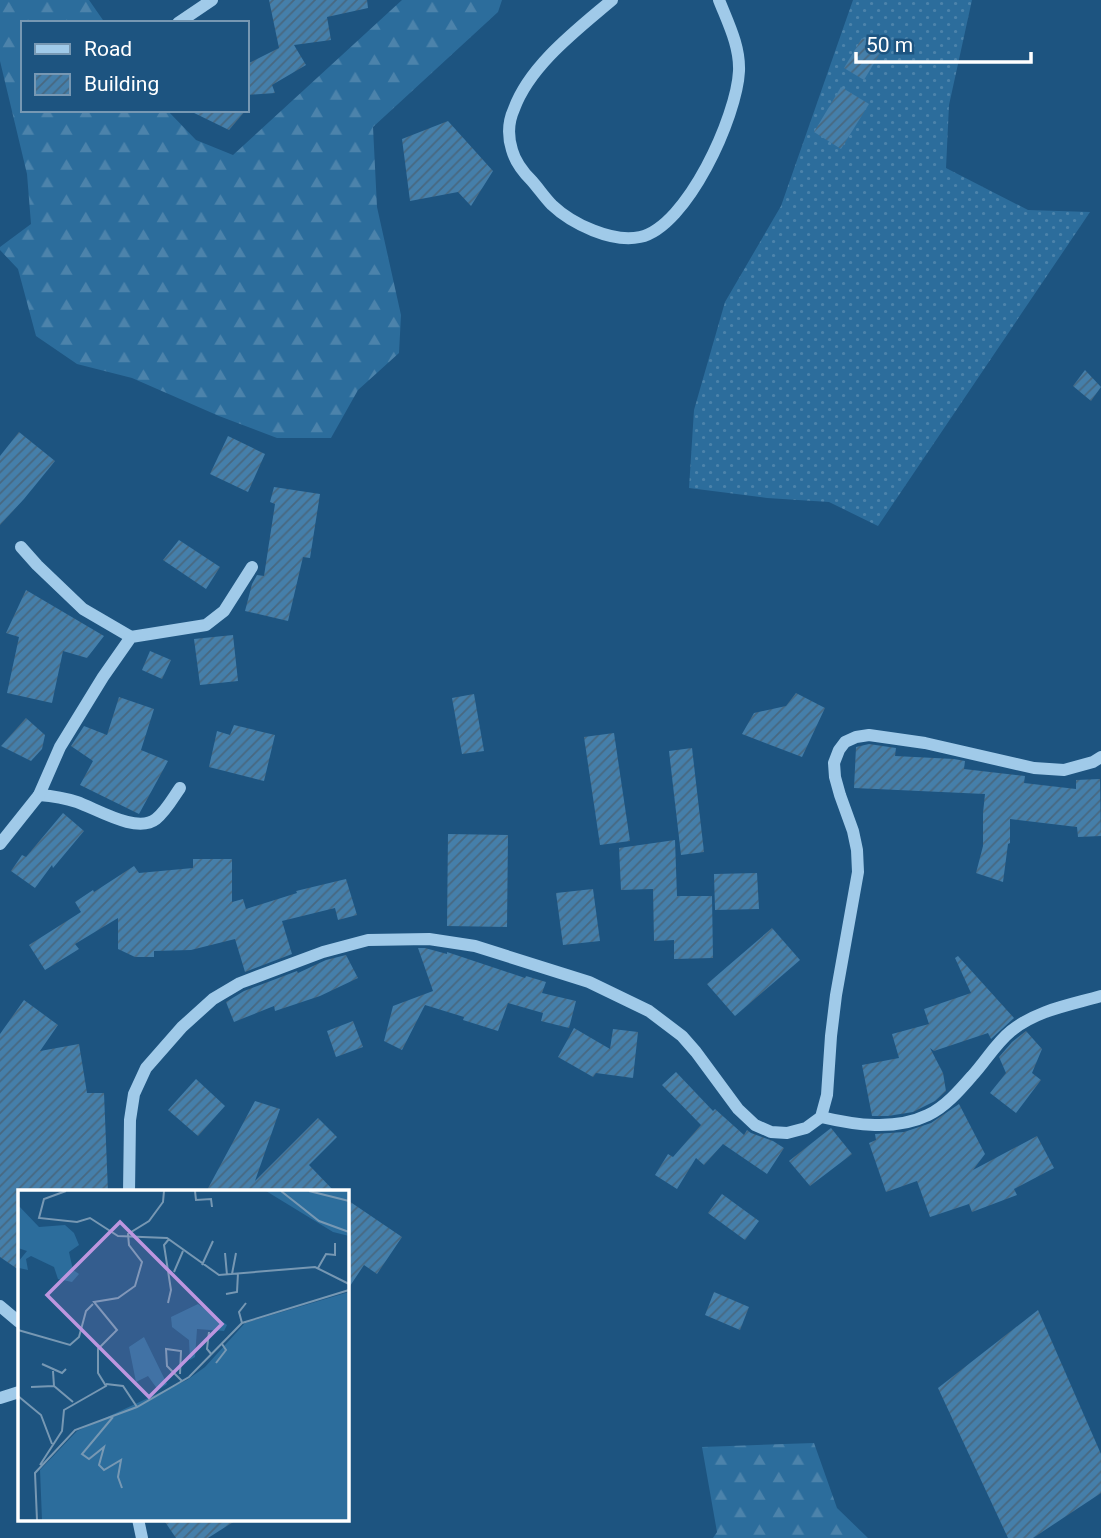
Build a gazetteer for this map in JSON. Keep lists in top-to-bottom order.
{
  "legend": ["Road", "Building"],
  "scale_bar": "50 m"
}
